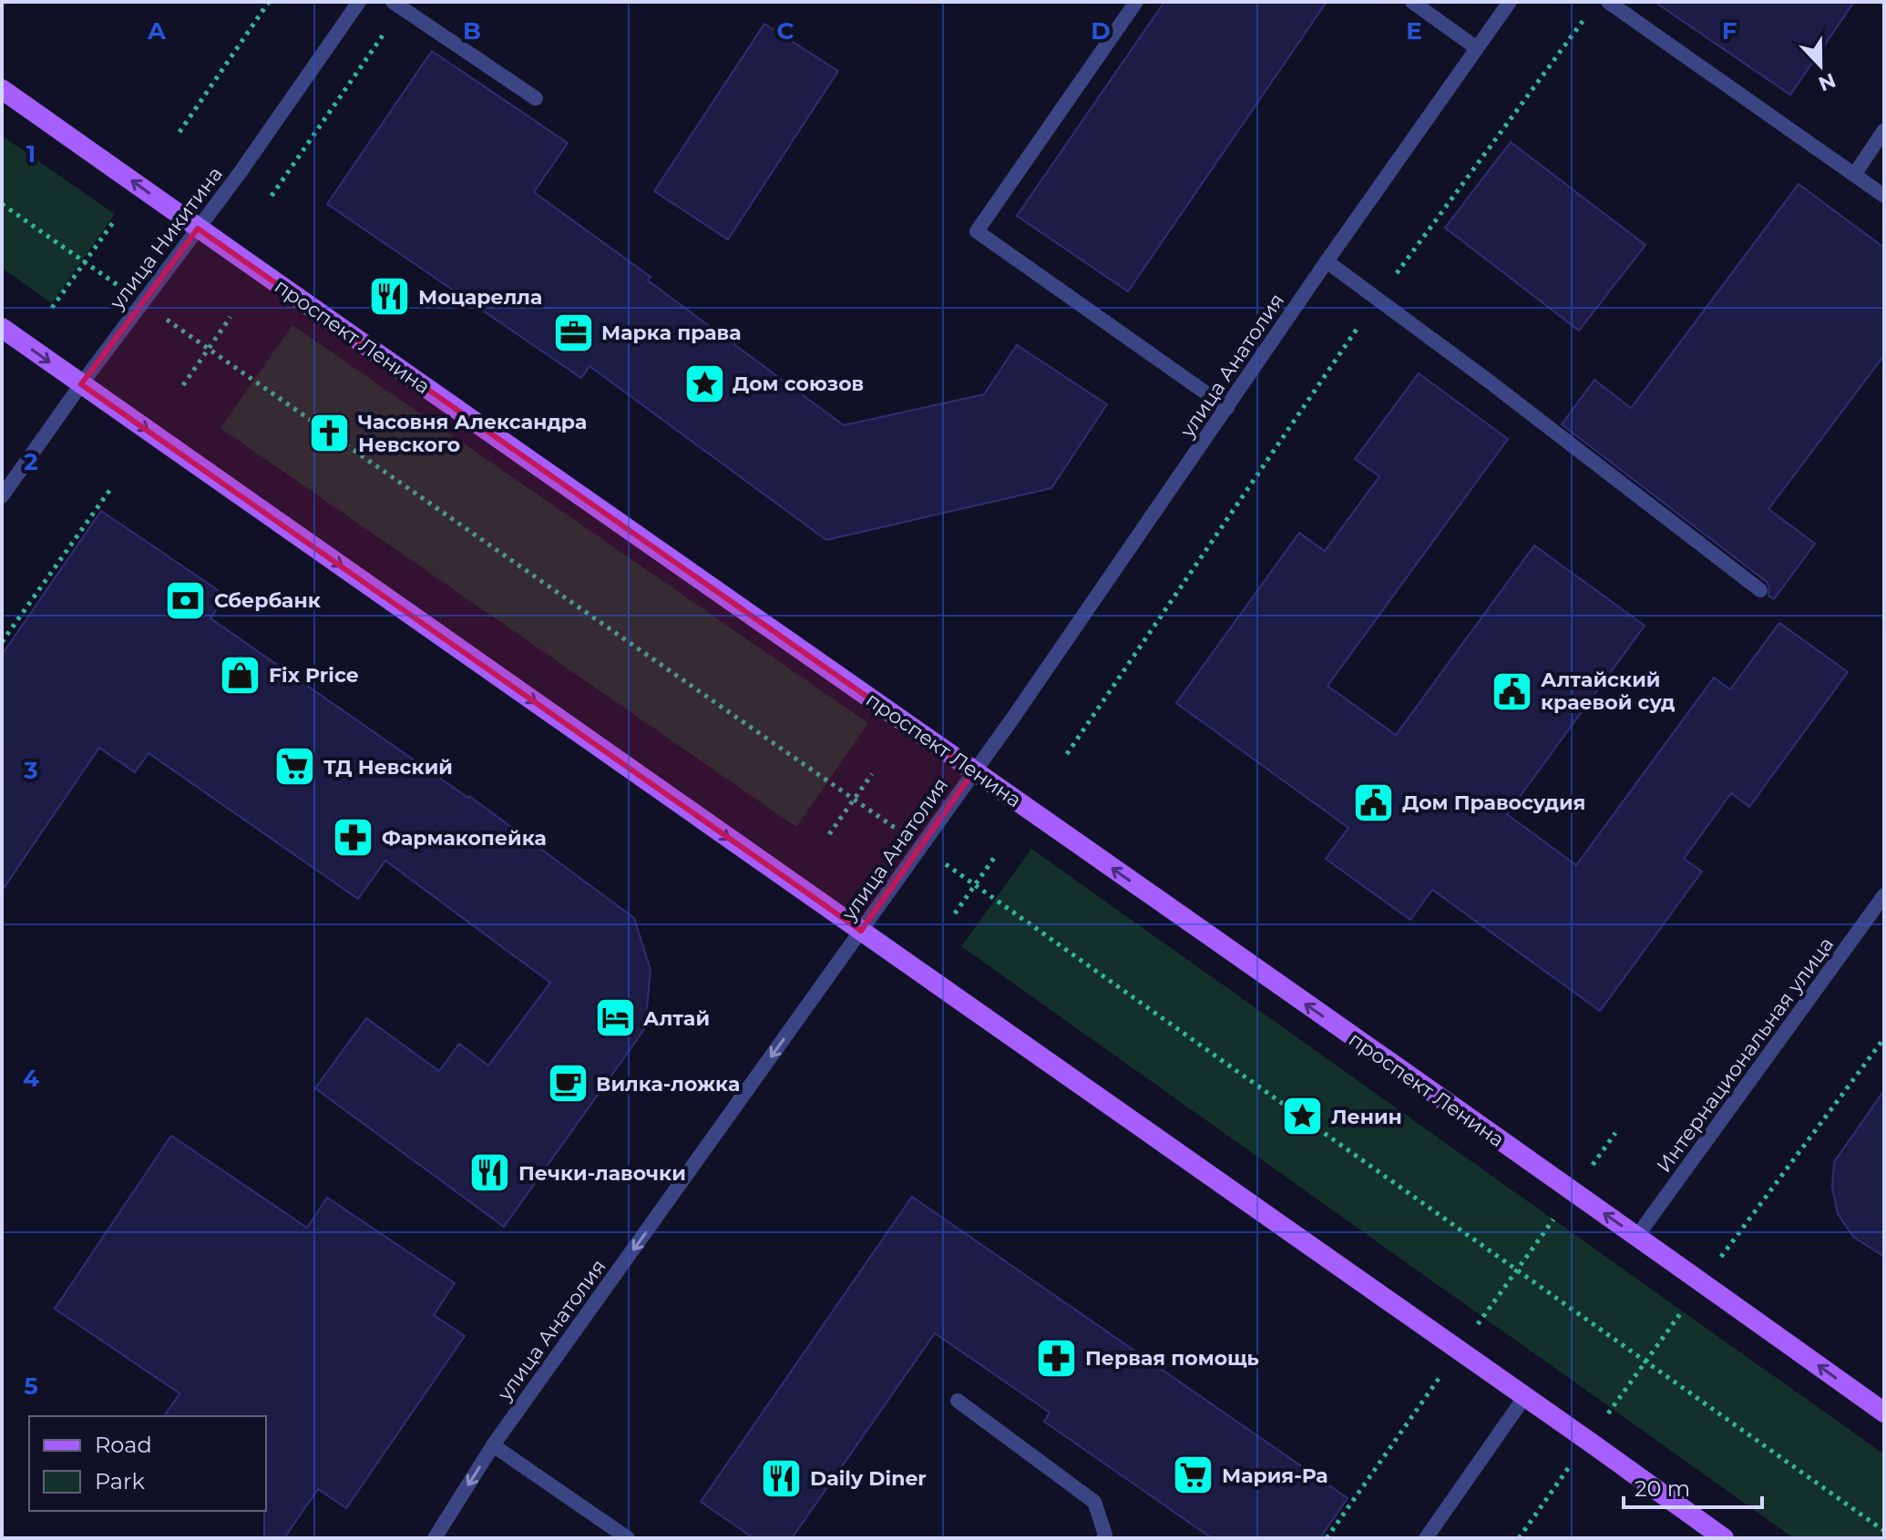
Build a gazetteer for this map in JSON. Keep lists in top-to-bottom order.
{
  "streets": {
    "main road": ["проспект Ленина"],
    "street": ["улица Никитина", "улица Анатолия", "Интернациональная улица"]
  },
  "crossings": [
    ["улица Никитина", "проспект Ленина"],
    ["проспект Ленина", "улица Анатолия"],
    ["проспект Ленина", "Интернациональная улица"]
  ],
  "one_way": ["проспект Ленина", "улица Анатолия"],
  "places": {
    "restaurant": ["Моцарелла", "Печки-лавочки", "Daily Diner"],
    "office": ["Марка права"],
    "place": ["Дом союзов", "Ленин"],
    "church": ["Часовня Александра Невского"],
    "bank": ["Сбербанк"],
    "shop": ["Fix Price"],
    "public building": ["Алтайский краевой суд", "Дом Правосудия"],
    "supermarket": ["ТД Невский", "Мария-Ра"],
    "pharmacy": ["Фармакопейка", "Первая помощь"],
    "hotel": ["Алтай"],
    "cafe": ["Вилка-ложка"]
  },
  "legend": ["Road", "Park"],
  "scale_bar": "20 m",
  "north": "bottom",
  "grid": {
    "columns": [
      "A",
      "B",
      "C",
      "D",
      "E",
      "F"
    ],
    "rows": [
      "1",
      "2",
      "3",
      "4",
      "5"
    ]
  }
}
